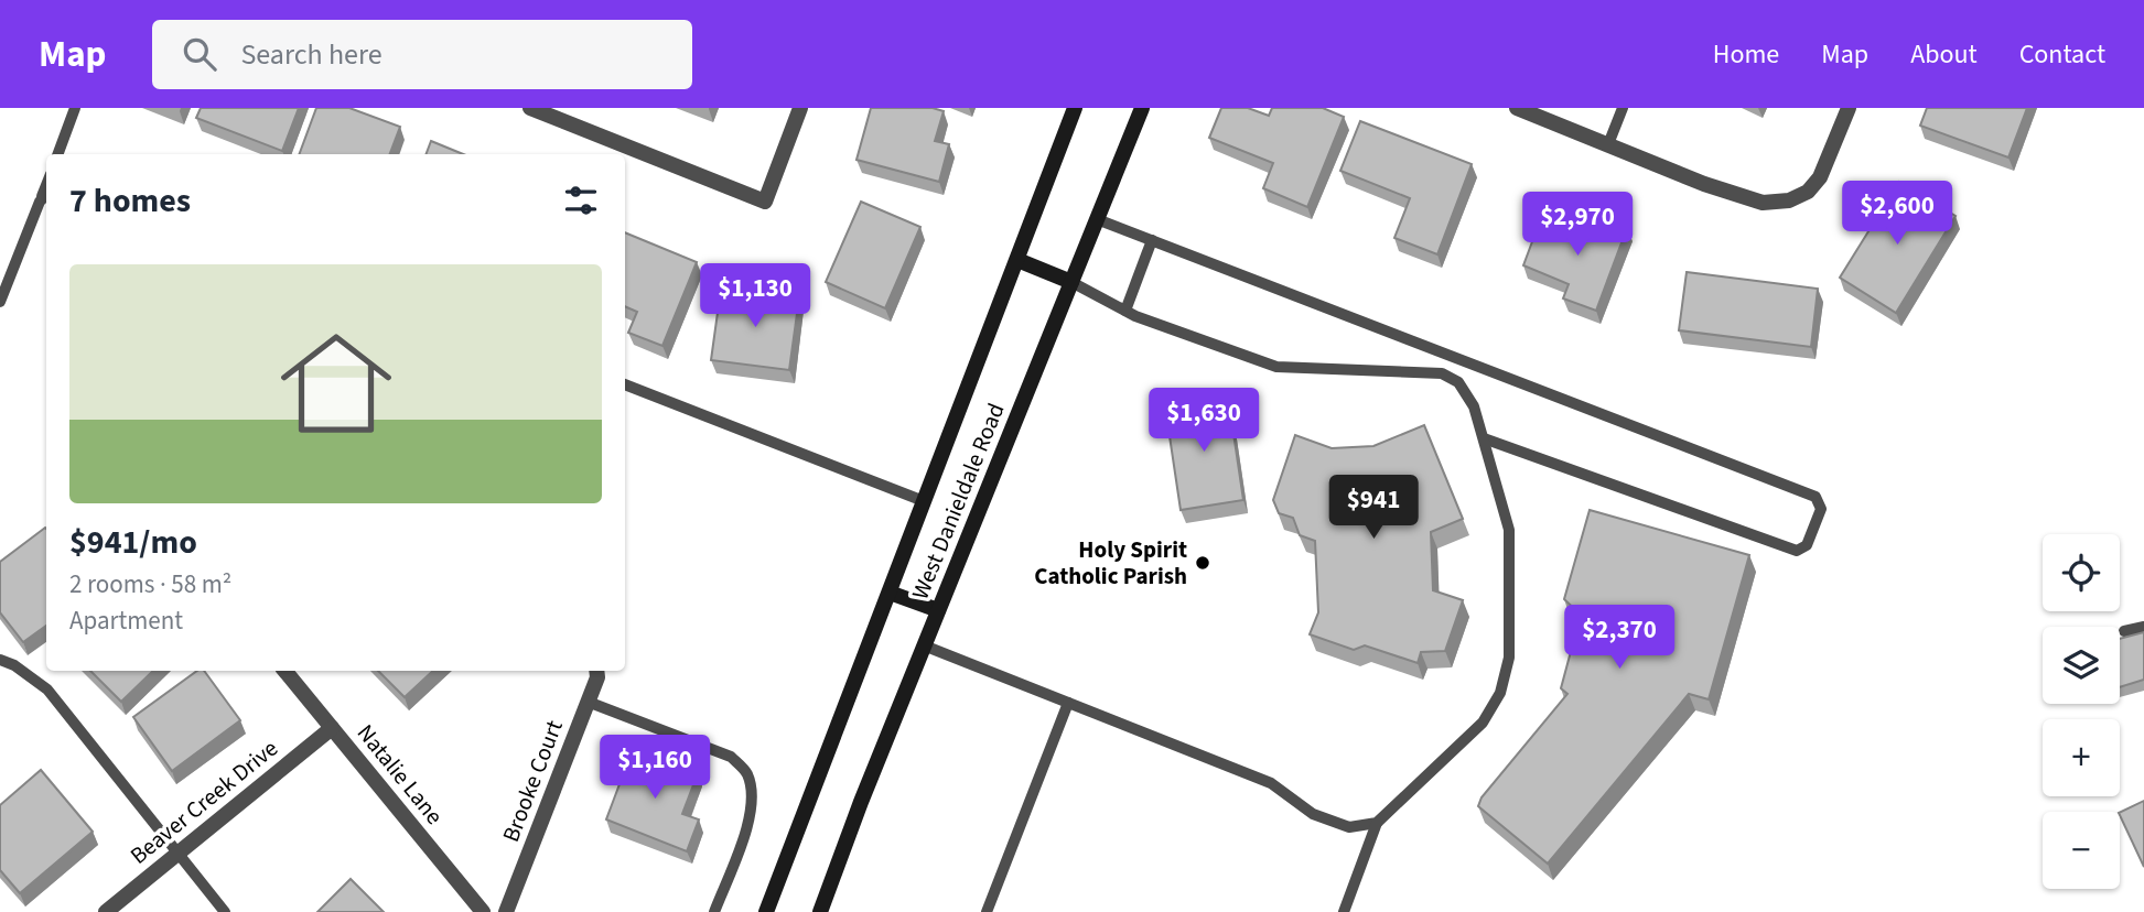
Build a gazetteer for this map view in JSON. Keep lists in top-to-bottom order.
{
  "streets": {
    "main road": ["West Danieldale Road"],
    "street": ["Natalie Lane", "Brooke Court", "Beaver Creek Drive"]
  },
  "crossings": [
    ["Natalie Lane", "Beaver Creek Drive"]
  ],
  "places": ["Holy Spirit Catholic Parish"],
  "page": {
    "header": "Map",
    "search": "Search here",
    "nav": [
      "Home",
      "Map",
      "About",
      "Contact"
    ],
    "heading": "7 homes",
    "price": [
      "$2,600",
      "$2,970",
      "$1,130",
      "$1,630",
      "$941",
      "$2,370",
      "$1,160"
    ],
    "list": [
      {
        "name": "$941/mo",
        "note": "2 rooms · 58 m² · Apartment"
      }
    ],
    "map_buttons": ["+", "−"]
  }
}
